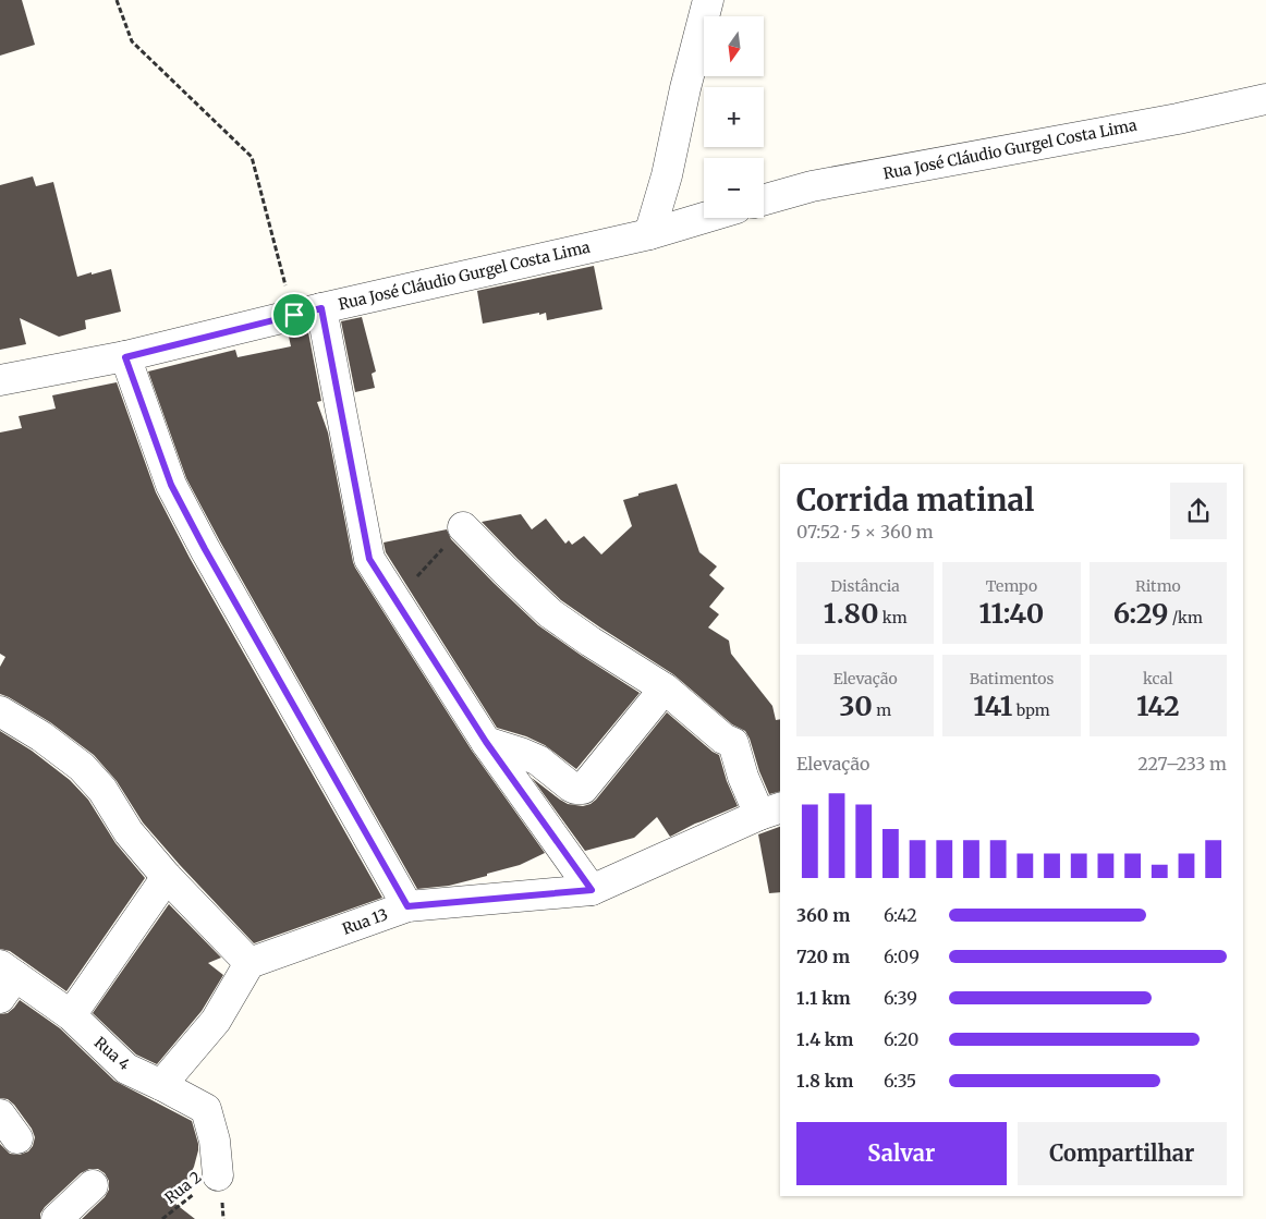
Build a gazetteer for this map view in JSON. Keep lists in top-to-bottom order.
{
  "streets": {
    "street": ["Rua José Cláudio Gurgel Costa Lima", "Rua 13", "Rua 4"],
    "path": ["Rua 2"]
  },
  "crossings": [
    ["Rua 4", "Rua 2"]
  ],
  "north": "bottom",
  "page": {
    "map_buttons": ["+", "−"],
    "heading": ["Corrida matinal", "07:52 · 5 × 360 m"],
    "stats": [
      ["Distância", "1.80 km"],
      ["Tempo", "11:40"],
      ["Ritmo", "6:29 /km"],
      ["Elevação", "30 m"],
      ["Batimentos", "141 bpm"],
      ["kcal", "142"]
    ],
    "chart": ["Elevação", "227–233 m"],
    "list": [
      {
        "name": "360 m",
        "note": "6:42"
      },
      {
        "name": "720 m",
        "note": "6:09"
      },
      {
        "name": "1.1 km",
        "note": "6:39"
      },
      {
        "name": "1.4 km",
        "note": "6:20"
      },
      {
        "name": "1.8 km",
        "note": "6:35"
      }
    ],
    "buttons": ["Salvar", "Compartilhar"]
  }
}
